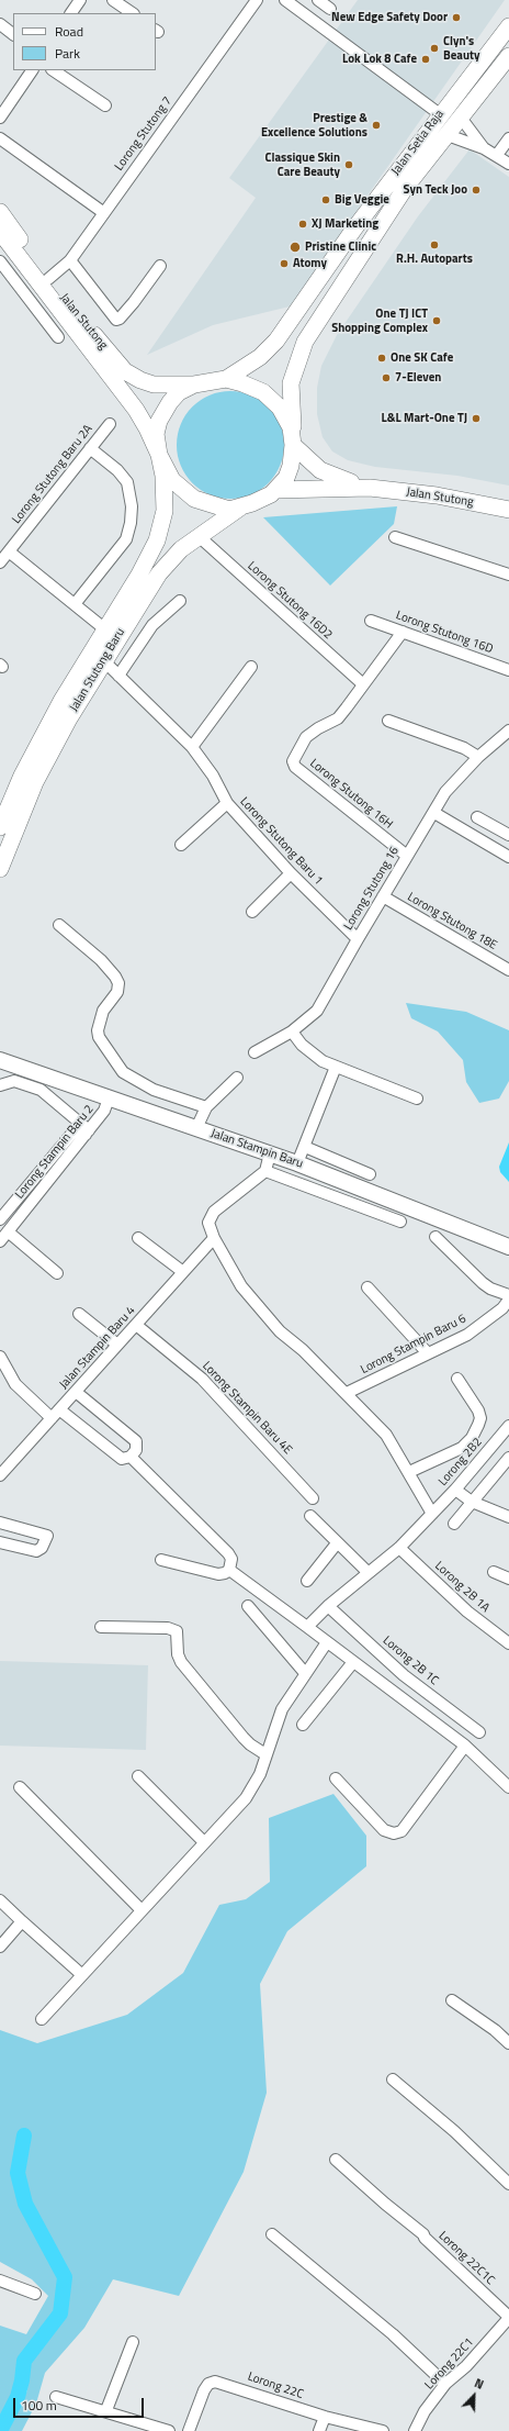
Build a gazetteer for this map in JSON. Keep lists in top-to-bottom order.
{
  "streets": {
    "main road": ["Jalan Setia Raja", "Jalan Stutong", "Jalan Stutong Baru"],
    "street": [
      "Lorong Stutong 7",
      "Lorong Stutong Baru 2A",
      "Lorong Stutong 16D2",
      "Lorong Stutong 16D",
      "Lorong Stutong 16H",
      "Lorong Stutong Baru 1",
      "Lorong Stutong 16",
      "Lorong Stutong 18E",
      "Jalan Stampin Baru",
      "Lorong Stampin Baru 2",
      "Lorong Stampin Baru 6",
      "Jalan Stampin Baru 4",
      "Lorong Stampin Baru 4E",
      "Lorong 2B2",
      "Lorong 2B 1A",
      "Lorong 2B 1C",
      "Lorong 22C1C",
      "Lorong 22C1",
      "Lorong 22C"
    ]
  },
  "crossings": [
    ["Lorong Stutong 7", "Jalan Stutong"],
    ["Jalan Setia Raja", "Jalan Stutong"],
    ["Jalan Setia Raja", "Jalan Stutong Baru"],
    ["Jalan Stutong", "Jalan Stutong Baru"],
    ["Lorong Stutong 16D2", "Jalan Stutong Baru"],
    ["Lorong Stutong 16D2", "Lorong Stutong 16H"],
    ["Lorong Stutong 16D", "Lorong Stutong 16H"],
    ["Jalan Stutong Baru", "Lorong Stutong Baru 1"],
    ["Lorong Stutong 16H", "Lorong Stutong 16"],
    ["Lorong Stutong Baru 1", "Lorong Stutong 16"],
    ["Lorong Stutong 16", "Lorong Stutong 18E"],
    ["Jalan Stampin Baru", "Lorong Stampin Baru 2"],
    ["Jalan Stampin Baru 4", "Lorong Stampin Baru 4E"],
    ["Lorong 2B2", "Lorong 2B 1A"],
    ["Lorong 2B2", "Lorong 2B 1C"],
    ["Lorong 22C1C", "Lorong 22C1"]
  ],
  "places": [
    "New Edge Safety Door",
    "Clyn's Beauty",
    "Lok Lok 8 Cafe",
    "Prestige & Excellence Solutions",
    "Classique Skin Care Beauty",
    "Syn Teck Joo",
    "Big Veggie",
    "XJ Marketing",
    "R.H. Autoparts",
    "Pristine Clinic",
    "Atomy",
    "One TJ ICT Shopping Complex",
    "One SK Cafe",
    "7-Eleven",
    "L&L Mart-One TJ"
  ],
  "legend": ["Road", "Park"],
  "scale_bar": "100 m",
  "north": "top right"
}
